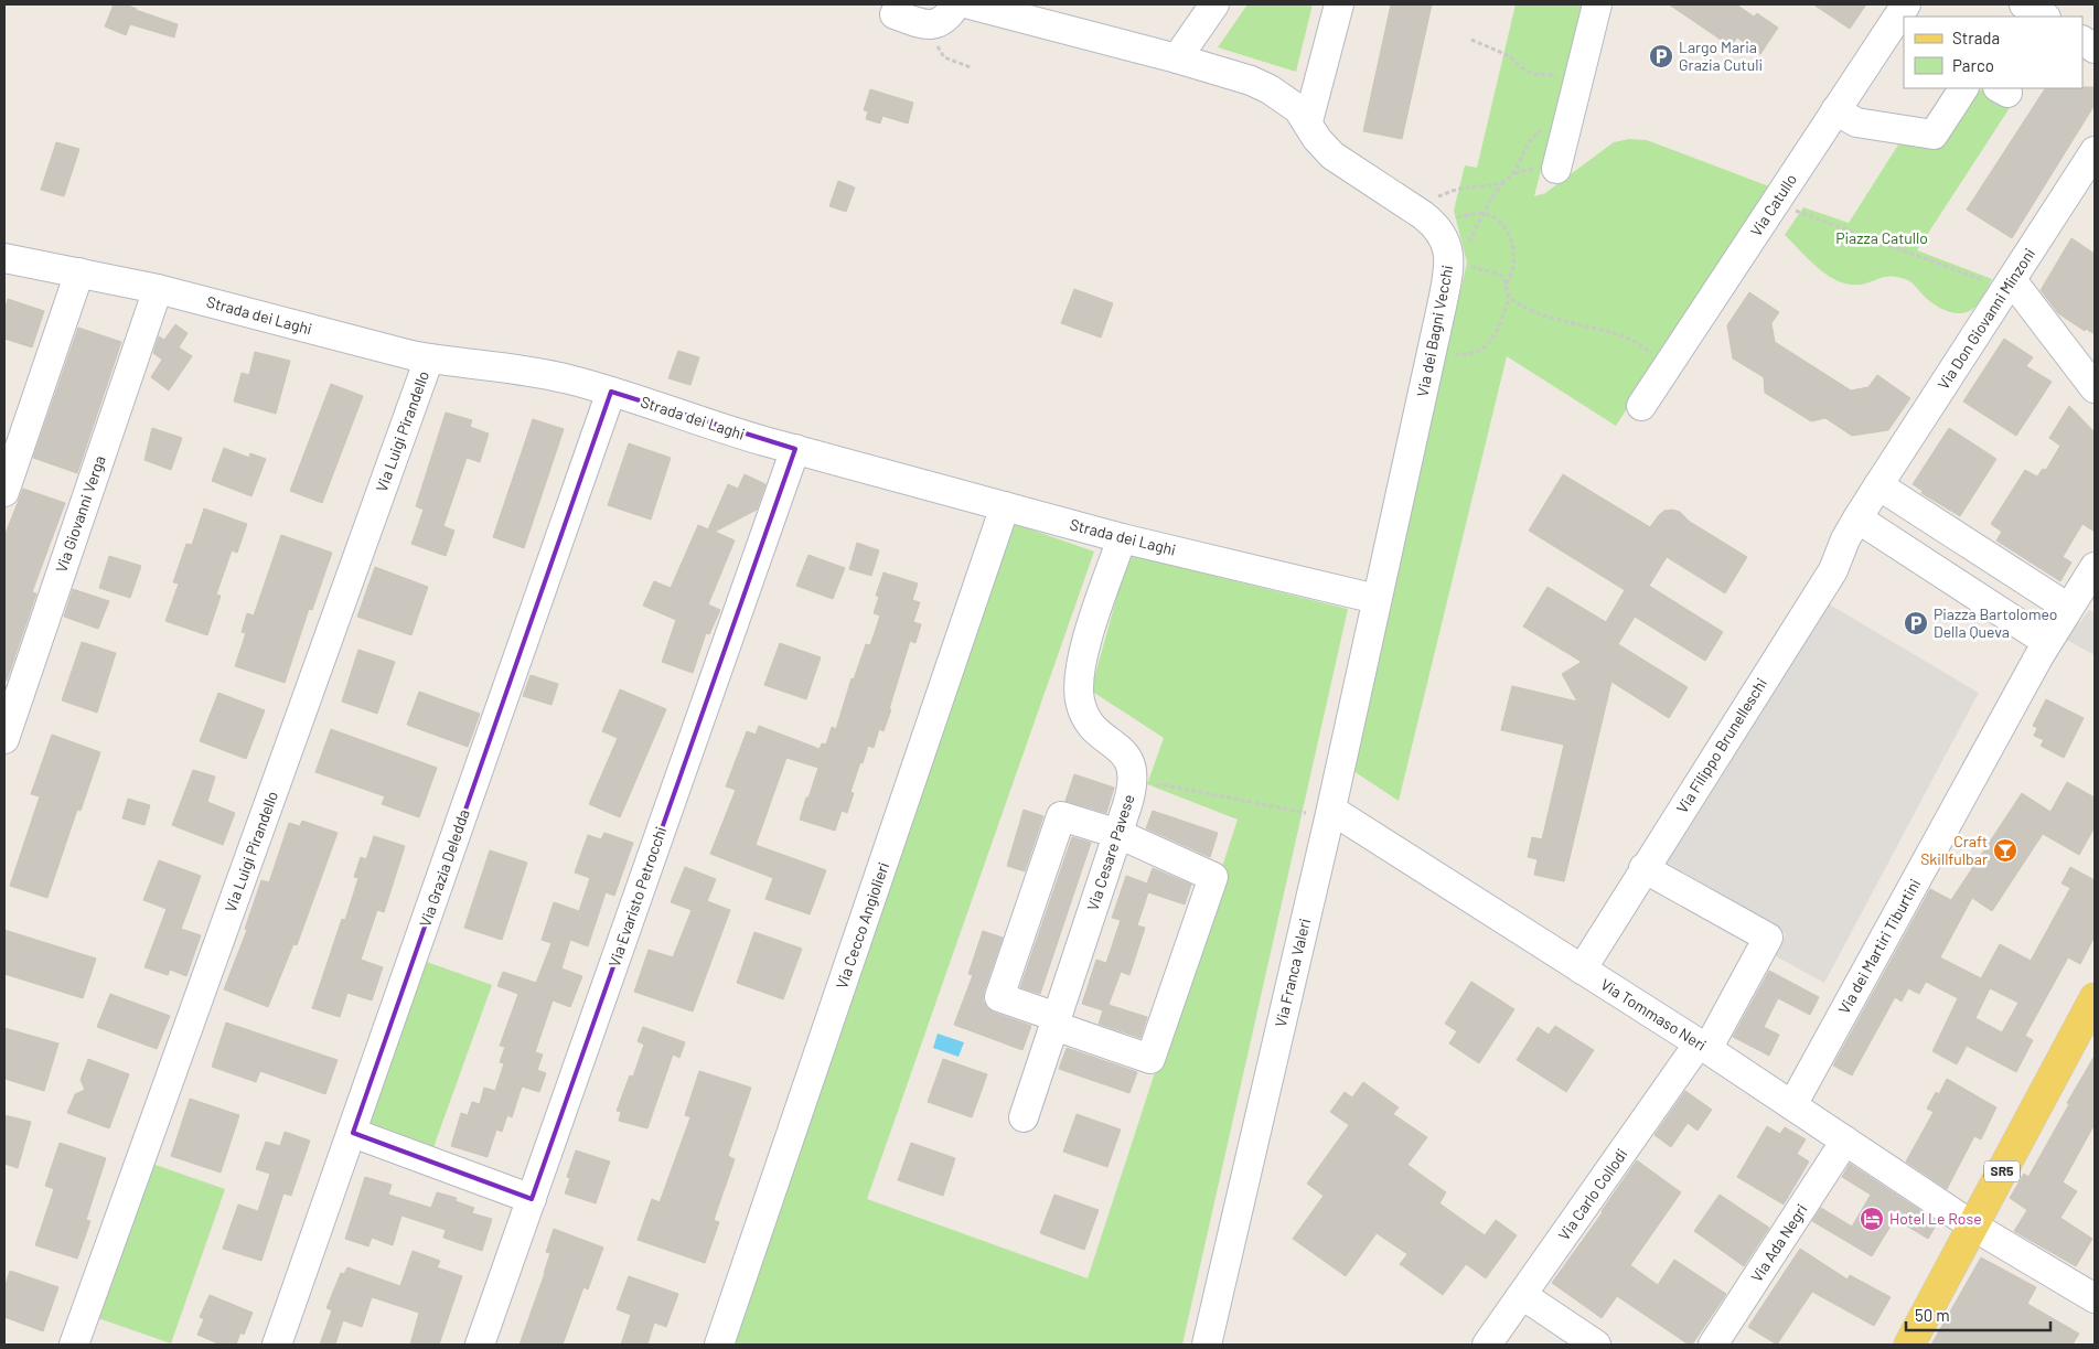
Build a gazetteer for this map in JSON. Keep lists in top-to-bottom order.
{
  "streets": {
    "main road": ["SR5"],
    "street": [
      "Via Catullo",
      "Strada dei Laghi",
      "Via Don Giovanni Minzoni",
      "Via dei Bagni Vecchi",
      "Via Luigi Pirandello",
      "Via Giovanni Verga",
      "Via Filippo Brunelleschi",
      "Via Cesare Pavese",
      "Via Grazia Deledda",
      "Via Evaristo Petrocchi",
      "Via Cecco Angiolieri",
      "Via dei Martiri Tiburtini",
      "Via Franca Valeri",
      "Via Tommaso Neri",
      "Via Carlo Collodi",
      "Via Ada Negri"
    ]
  },
  "crossings": [
    ["Strada dei Laghi", "Via dei Bagni Vecchi"],
    ["Strada dei Laghi", "Via Luigi Pirandello"],
    ["Strada dei Laghi", "Via Giovanni Verga"],
    ["Strada dei Laghi", "Via Cesare Pavese"],
    ["Strada dei Laghi", "Via Grazia Deledda"],
    ["Strada dei Laghi", "Via Evaristo Petrocchi"],
    ["Strada dei Laghi", "Via Cecco Angiolieri"],
    ["Strada dei Laghi", "Via Franca Valeri"],
    ["Via dei Bagni Vecchi", "Via Franca Valeri"],
    ["Via Filippo Brunelleschi", "Via Tommaso Neri"],
    ["Via Filippo Brunelleschi", "Via Carlo Collodi"],
    ["Via dei Martiri Tiburtini", "Via Tommaso Neri"],
    ["Via Franca Valeri", "Via Tommaso Neri"],
    ["Via Tommaso Neri", "SR5"],
    ["Via Tommaso Neri", "Via Carlo Collodi"],
    ["Via Tommaso Neri", "Via Ada Negri"]
  ],
  "parks": ["Piazza Catullo"],
  "places": {
    "parking": ["Largo Maria Grazia Cutuli", "Piazza Bartolomeo Della Queva"],
    "bar": ["Craft Skillfulbar"],
    "hotel": ["Hotel Le Rose"]
  },
  "legend": ["Strada", "Parco"],
  "scale_bar": "50 m"
}
